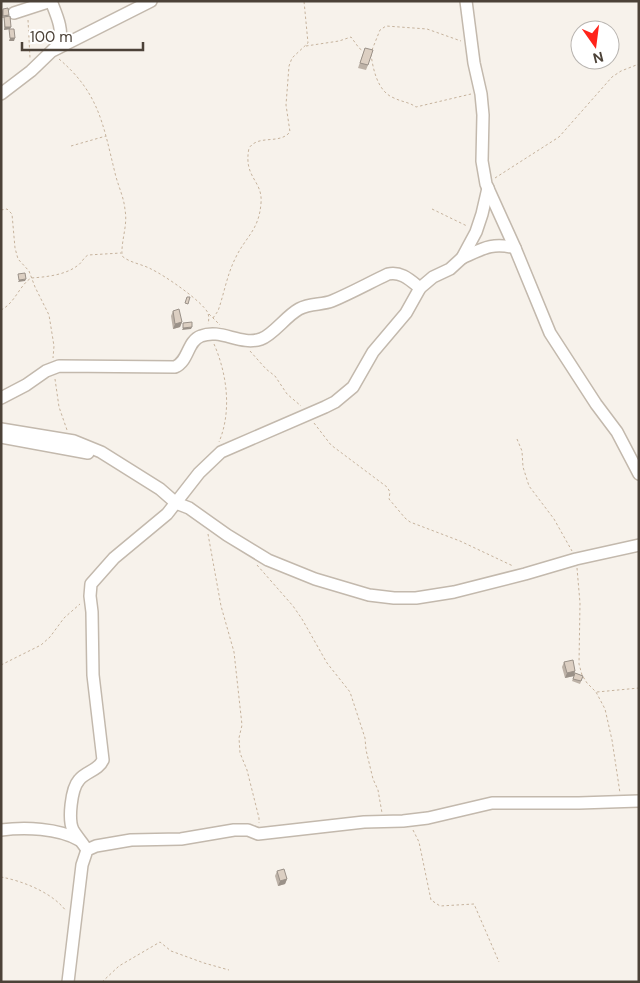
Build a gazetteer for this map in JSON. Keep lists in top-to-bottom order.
{
  "scale_bar": "100 m",
  "north": "bottom"
}
